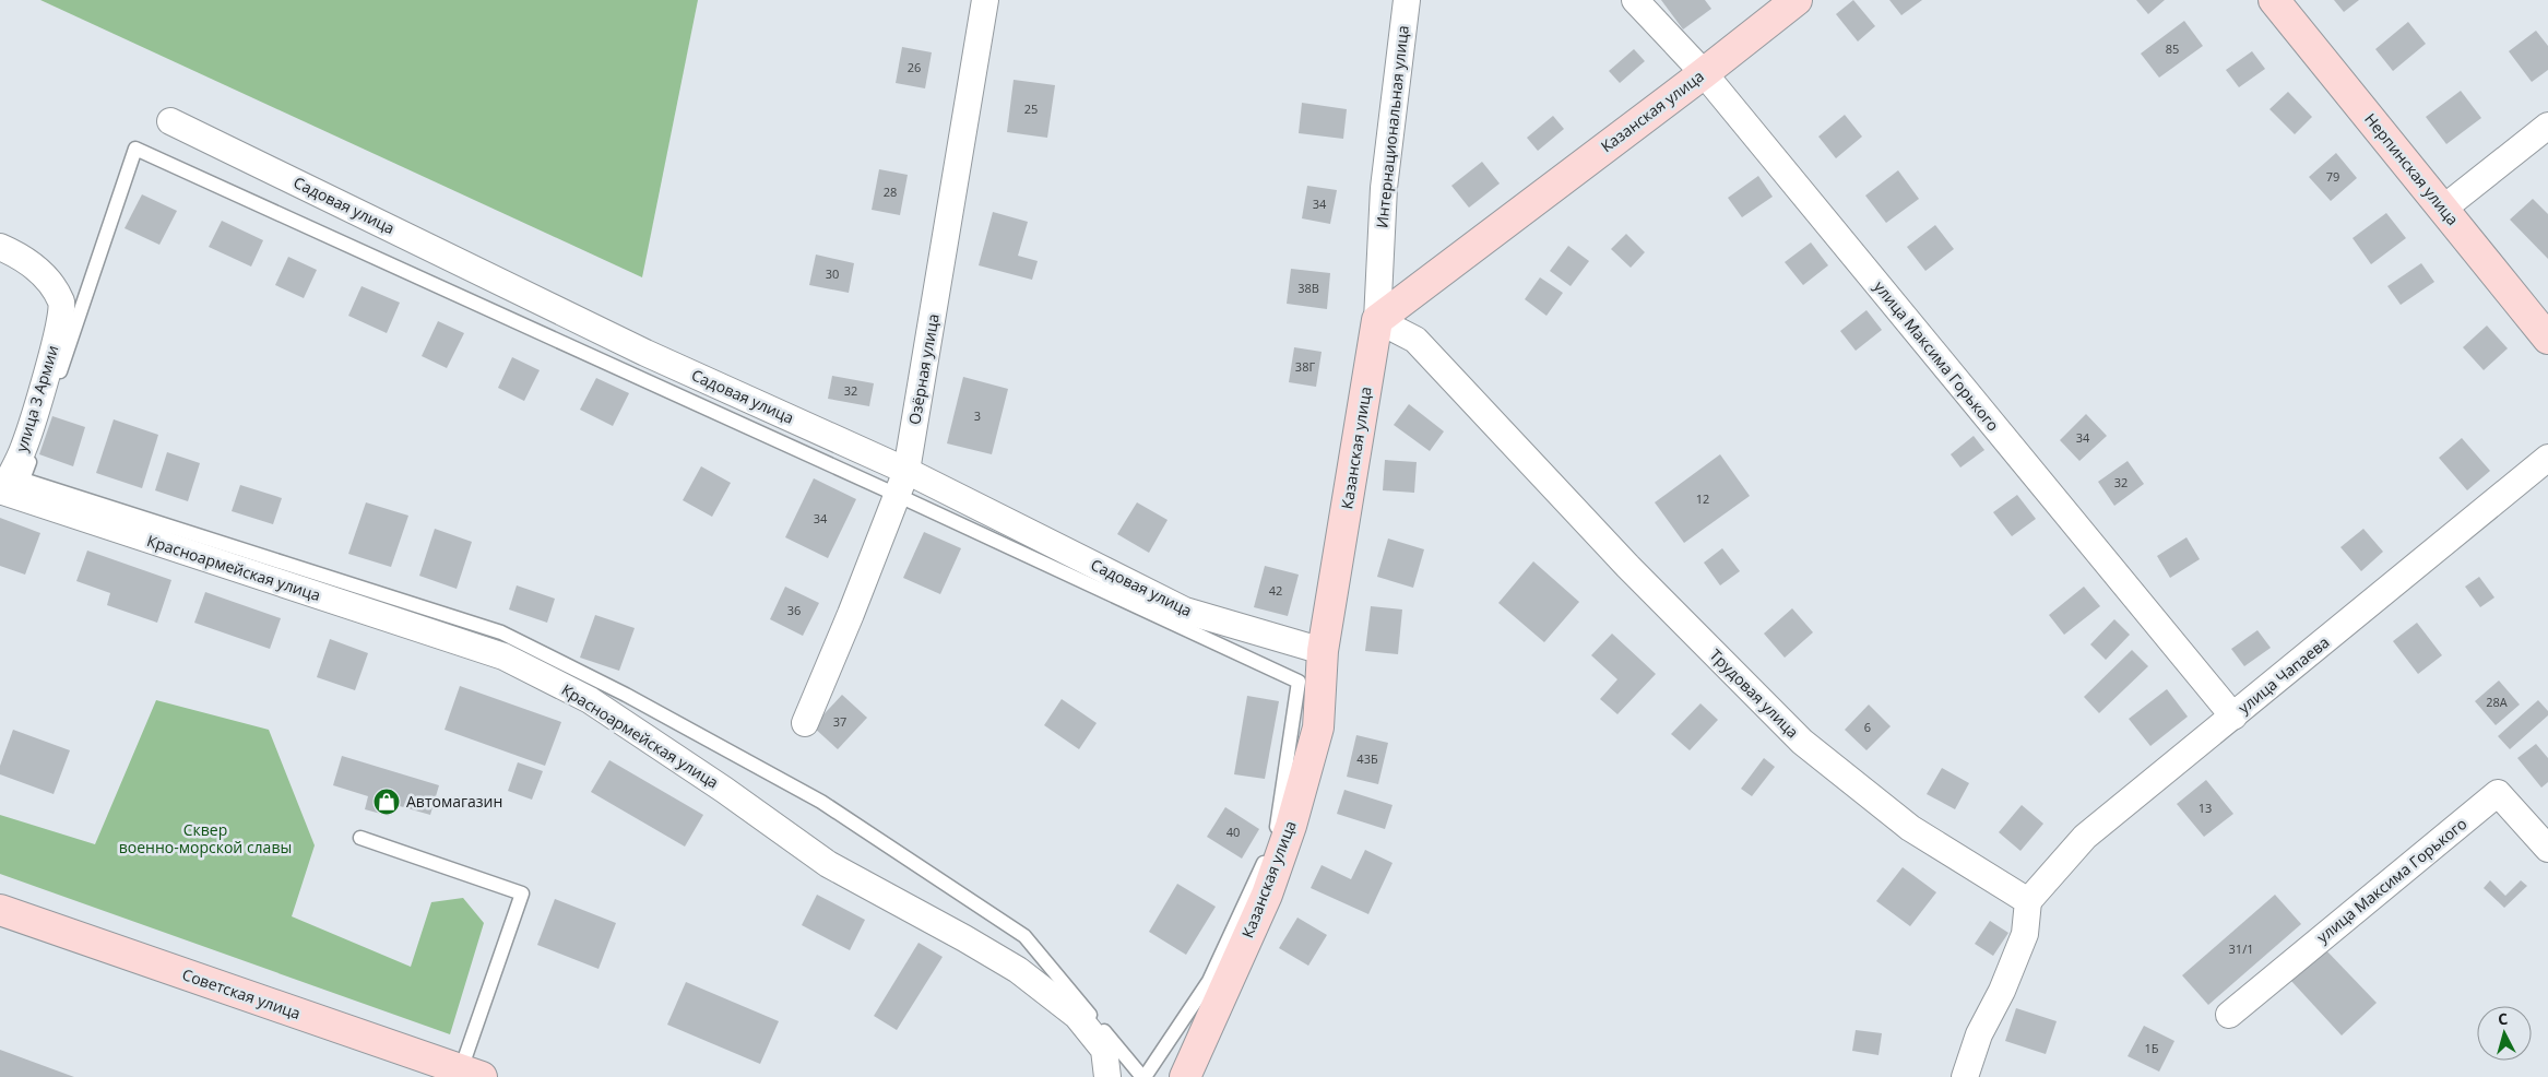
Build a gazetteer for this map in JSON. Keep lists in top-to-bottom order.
{
  "streets": {
    "main road": ["Казанская улица", "Нерпинская улица", "Советская улица"],
    "street": [
      "Интернациональная улица",
      "Садовая улица",
      "улица Максима Горького",
      "Озёрная улица",
      "улица 3 Армии",
      "Красноармейская улица",
      "улица Чапаева",
      "Трудовая улица"
    ]
  },
  "crossings": [
    ["Казанская улица", "Интернациональная улица"],
    ["Казанская улица", "Садовая улица"],
    ["Казанская улица", "улица Максима Горького"],
    ["Казанская улица", "Трудовая улица"],
    ["Интернациональная улица", "Трудовая улица"],
    ["Садовая улица", "Озёрная улица"],
    ["улица Максима Горького", "улица Чапаева"],
    ["улица 3 Армии", "Красноармейская улица"],
    ["улица Чапаева", "Трудовая улица"]
  ],
  "parks": ["Сквер военно-морской славы"],
  "places": {
    "shop": ["Автомагазин"]
  },
  "house_numbers": [
    "85",
    "26",
    "25",
    "79",
    "28",
    "34",
    "30",
    "38В",
    "38Г",
    "32",
    "3",
    "34",
    "32",
    "12",
    "34",
    "42",
    "36",
    "28А",
    "37",
    "6",
    "43Б",
    "13",
    "40",
    "31/1",
    "1Б"
  ],
  "north": "top"
}
